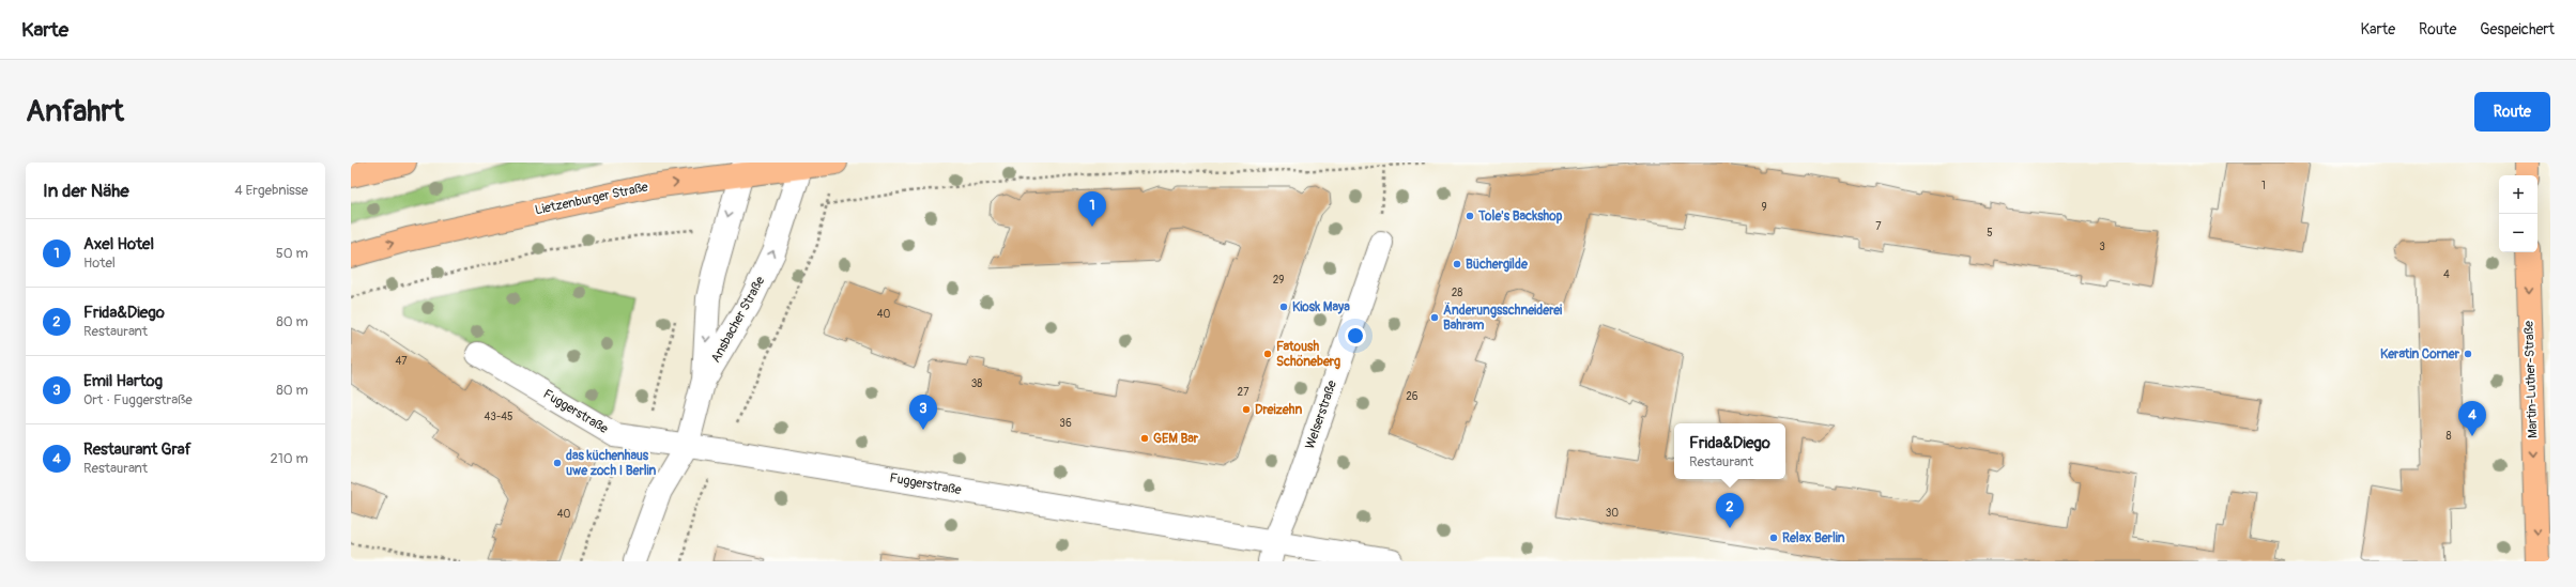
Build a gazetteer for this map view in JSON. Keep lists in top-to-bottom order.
{
  "streets": {
    "main road": ["Lietzenburger Straße", "Martin-Luther-Straße"],
    "street": ["Ansbacher Straße", "Fuggerstraße", "Welserstraße"]
  },
  "crossings": [
    ["Lietzenburger Straße", "Ansbacher Straße"],
    ["Ansbacher Straße", "Fuggerstraße"],
    ["Fuggerstraße", "Welserstraße"]
  ],
  "one_way": ["Lietzenburger Straße", "Martin-Luther-Straße"],
  "places": [
    "Tole's Backshop",
    "Büchergilde",
    "Kiosk Maya",
    "Änderungsschneiderei Bahram",
    "Fatoush Schöneberg",
    "Keratin Corner",
    "Dreizehn",
    "GEM Bar",
    "das küchenhaus uwe zoch I Berlin",
    "Relax Berlin"
  ],
  "house_numbers": [
    "1",
    "9",
    "7",
    "5",
    "3",
    "4",
    "29",
    "28",
    "40",
    "47",
    "38",
    "27",
    "26",
    "43-45",
    "36",
    "8",
    "30",
    "40"
  ],
  "page": {
    "header": "Karte",
    "nav": ["Karte", "Route", "Gespeichert"],
    "buttons": "Route",
    "title": "Anfahrt",
    "heading": ["In der Nähe", "4 Ergebnisse"],
    "map_buttons": ["+", "−"],
    "pins": [
      "1",
      "3",
      "4",
      "2"
    ],
    "list": [
      {
        "mark": "1",
        "name": "Axel Hotel",
        "note": "Hotel",
        "value": "50 m"
      },
      {
        "mark": "2",
        "name": "Frida&Diego",
        "note": "Restaurant",
        "value": "80 m"
      },
      {
        "mark": "3",
        "name": "Emil Hartog",
        "note": "Ort · Fuggerstraße",
        "value": "80 m"
      },
      {
        "mark": "4",
        "name": "Restaurant Graf",
        "note": "Restaurant",
        "value": "210 m"
      }
    ],
    "popup": ["Frida&Diego", "Restaurant"]
  }
}
